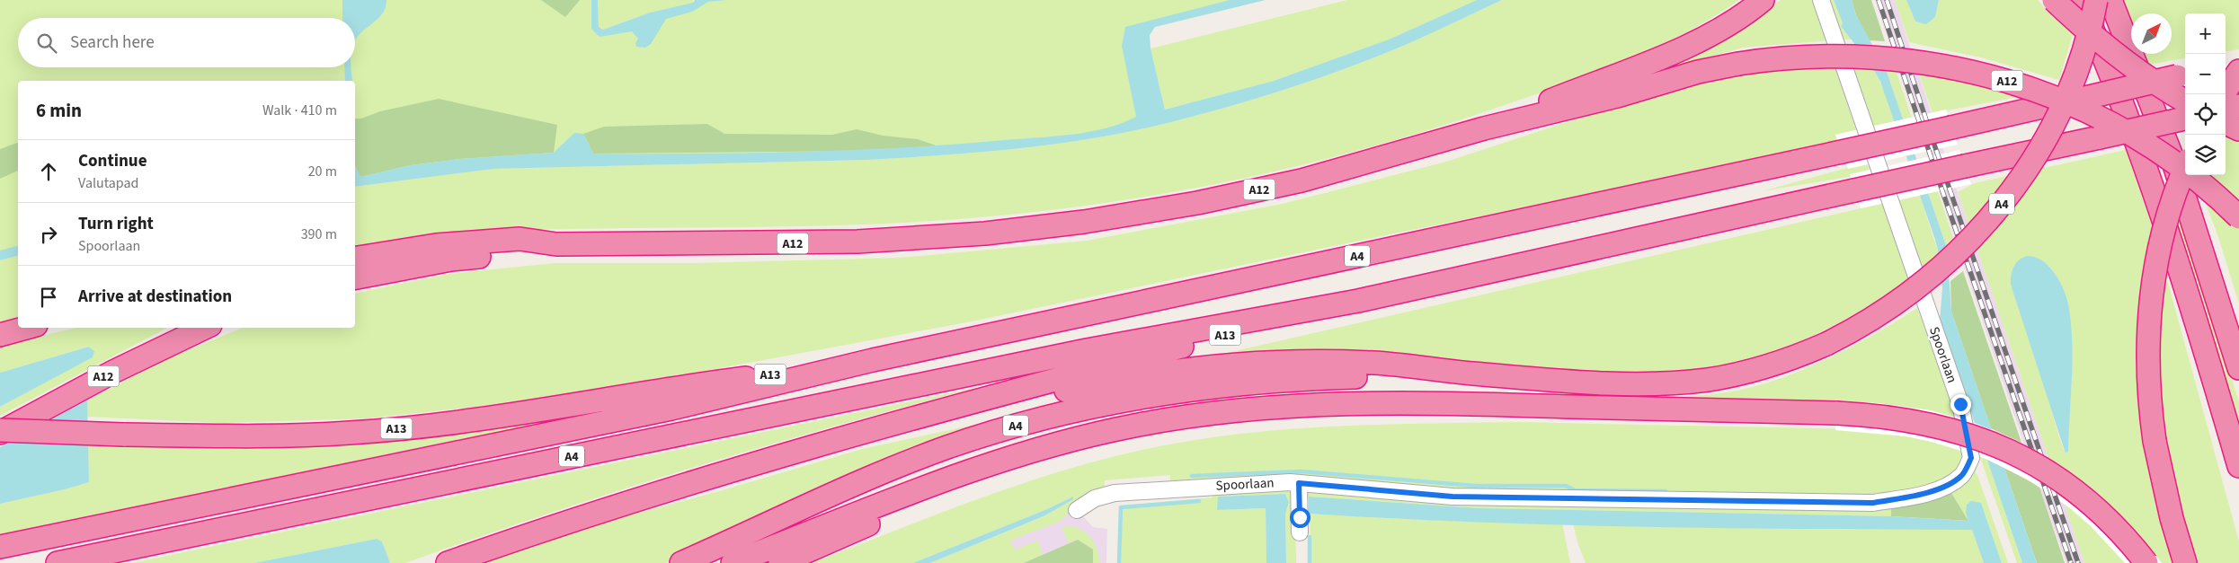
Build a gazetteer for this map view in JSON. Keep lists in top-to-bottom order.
{
  "streets": {
    "highway": ["A12", "A4", "A13"],
    "street": ["Spoorlaan"]
  },
  "crossings": [
    ["A12", "A13"],
    ["A4", "A13"]
  ],
  "north": "top right",
  "page": {
    "map_buttons": ["+", "−"],
    "search": "Search here",
    "heading": ["6 min", "Walk · 410 m"],
    "list": [
      ["Continue", "Valutapad", "20 m"],
      ["Turn right", "Spoorlaan", "390 m"],
      "Arrive at destination"
    ]
  }
}
